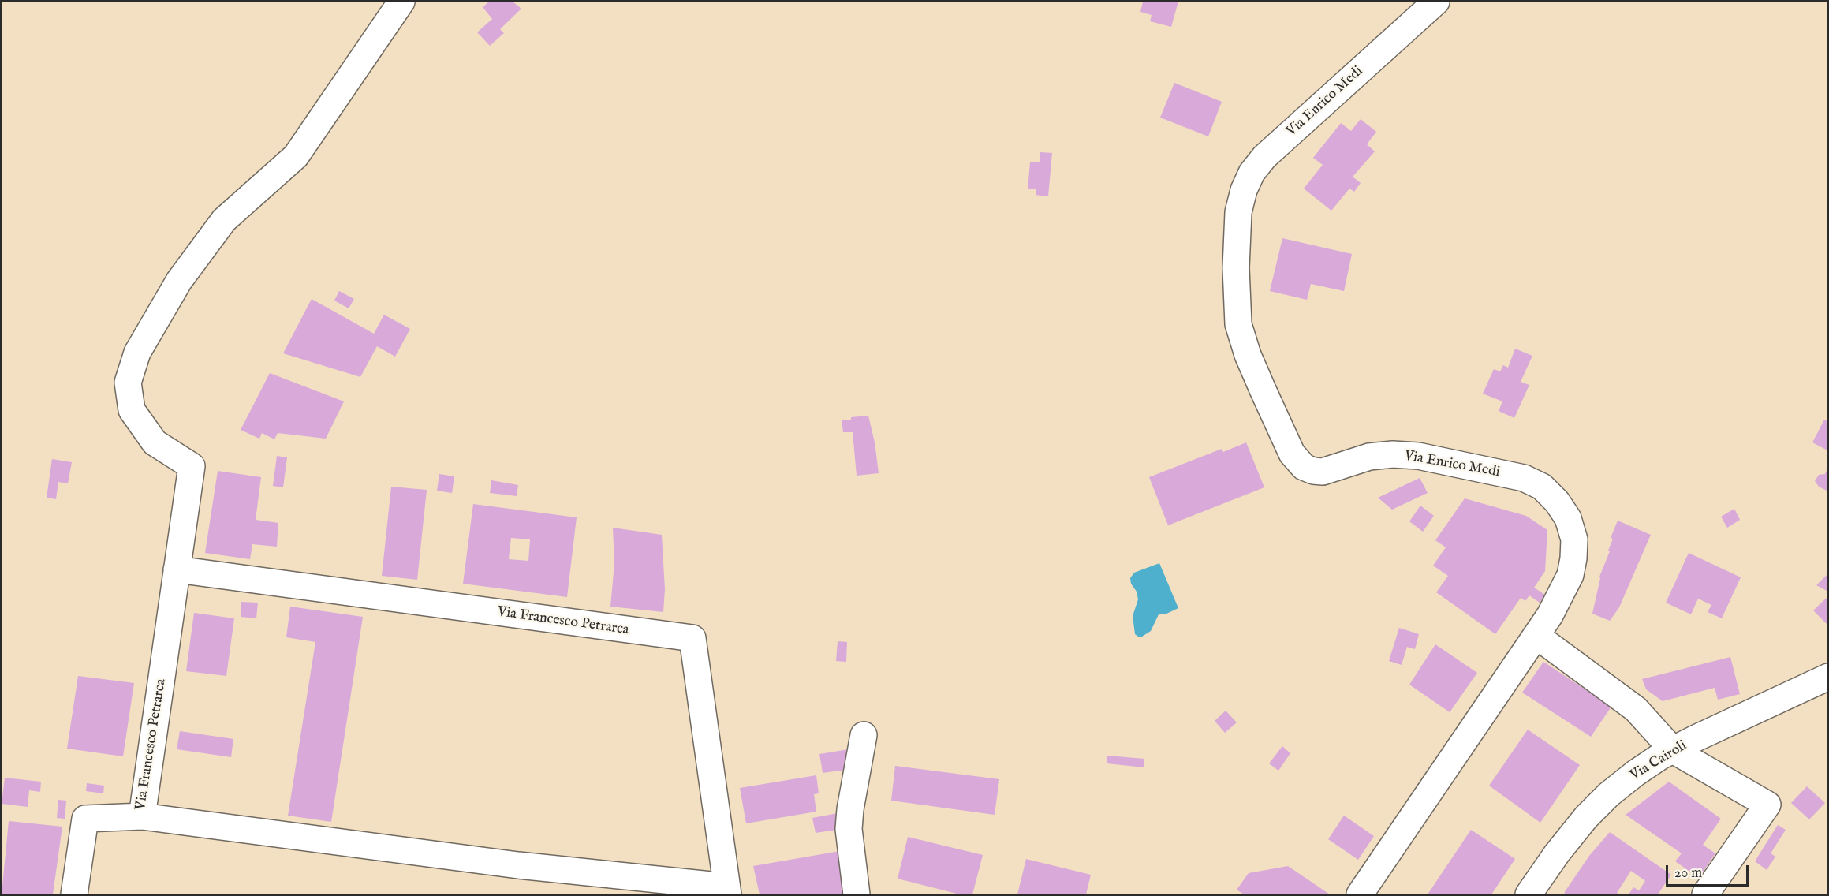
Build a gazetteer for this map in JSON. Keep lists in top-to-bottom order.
{
  "streets": {
    "street": ["Via Enrico Medi", "Via Francesco Petrarca", "Via Cairoli"]
  },
  "scale_bar": "20 m"
}
